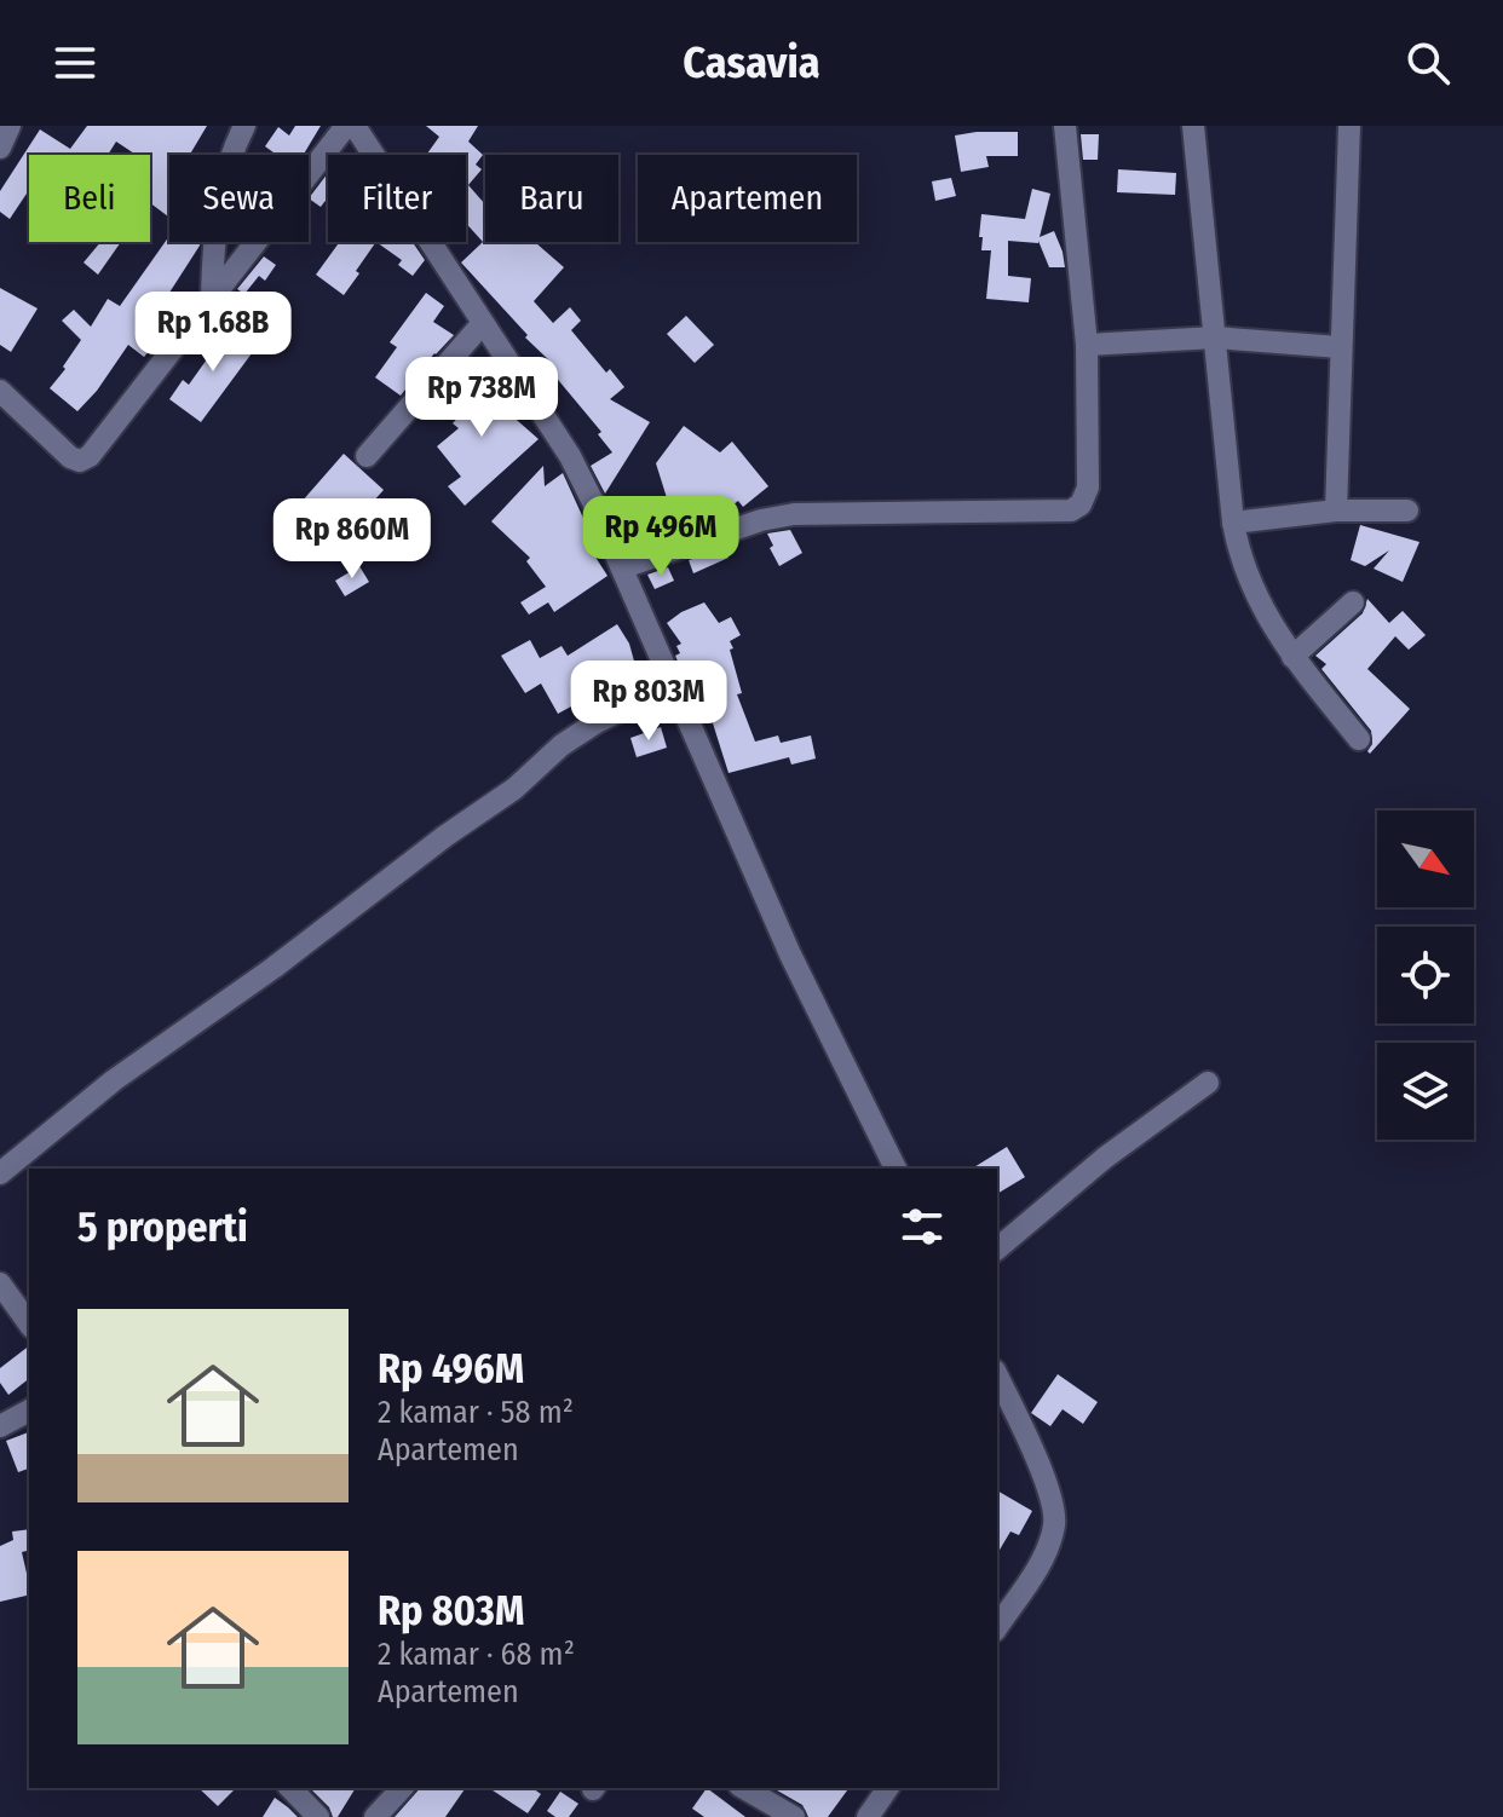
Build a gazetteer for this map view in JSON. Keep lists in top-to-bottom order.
{
  "north": "bottom right",
  "page": {
    "header": "Casavia",
    "chip": [
      "Beli",
      "Sewa",
      "Filter",
      "Baru",
      "Apartemen"
    ],
    "price": [
      "Rp 1.68B",
      "Rp 738M",
      "Rp 496M",
      "Rp 860M",
      "Rp 803M"
    ],
    "heading": "5 properti",
    "list": [
      {
        "name": "Rp 496M",
        "note": "2 kamar · 58 m² · Apartemen"
      },
      {
        "name": "Rp 803M",
        "note": "2 kamar · 68 m² · Apartemen"
      }
    ]
  }
}
